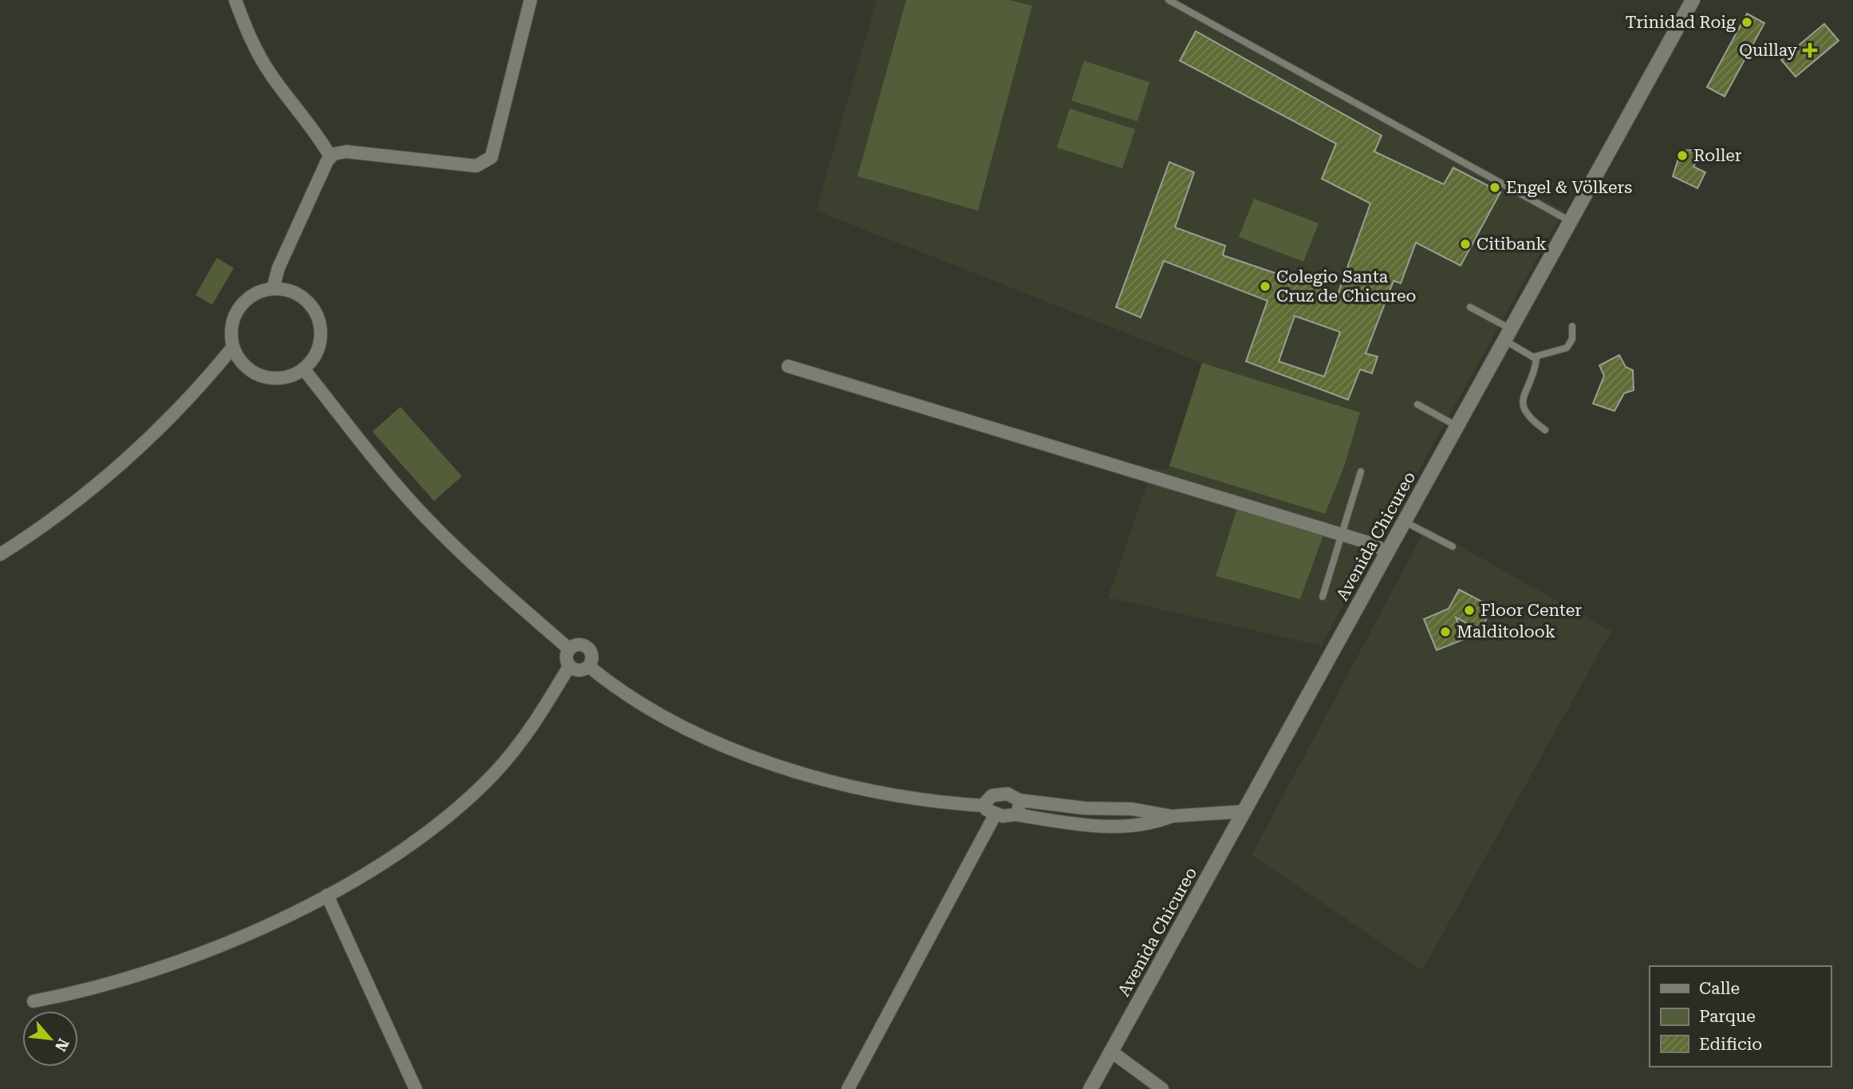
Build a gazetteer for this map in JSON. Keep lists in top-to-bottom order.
{
  "streets": {
    "main road": ["Avenida Chicureo"]
  },
  "places": {
    "other": [
      "Trinidad Roig",
      "Roller",
      "Engel & Völkers",
      "Citibank",
      "Colegio Santa Cruz de Chicureo",
      "Floor Center",
      "Malditolook"
    ],
    "health": ["Quillay"]
  },
  "legend": ["Calle", "Parque", "Edificio"],
  "north": "bottom right"
}
